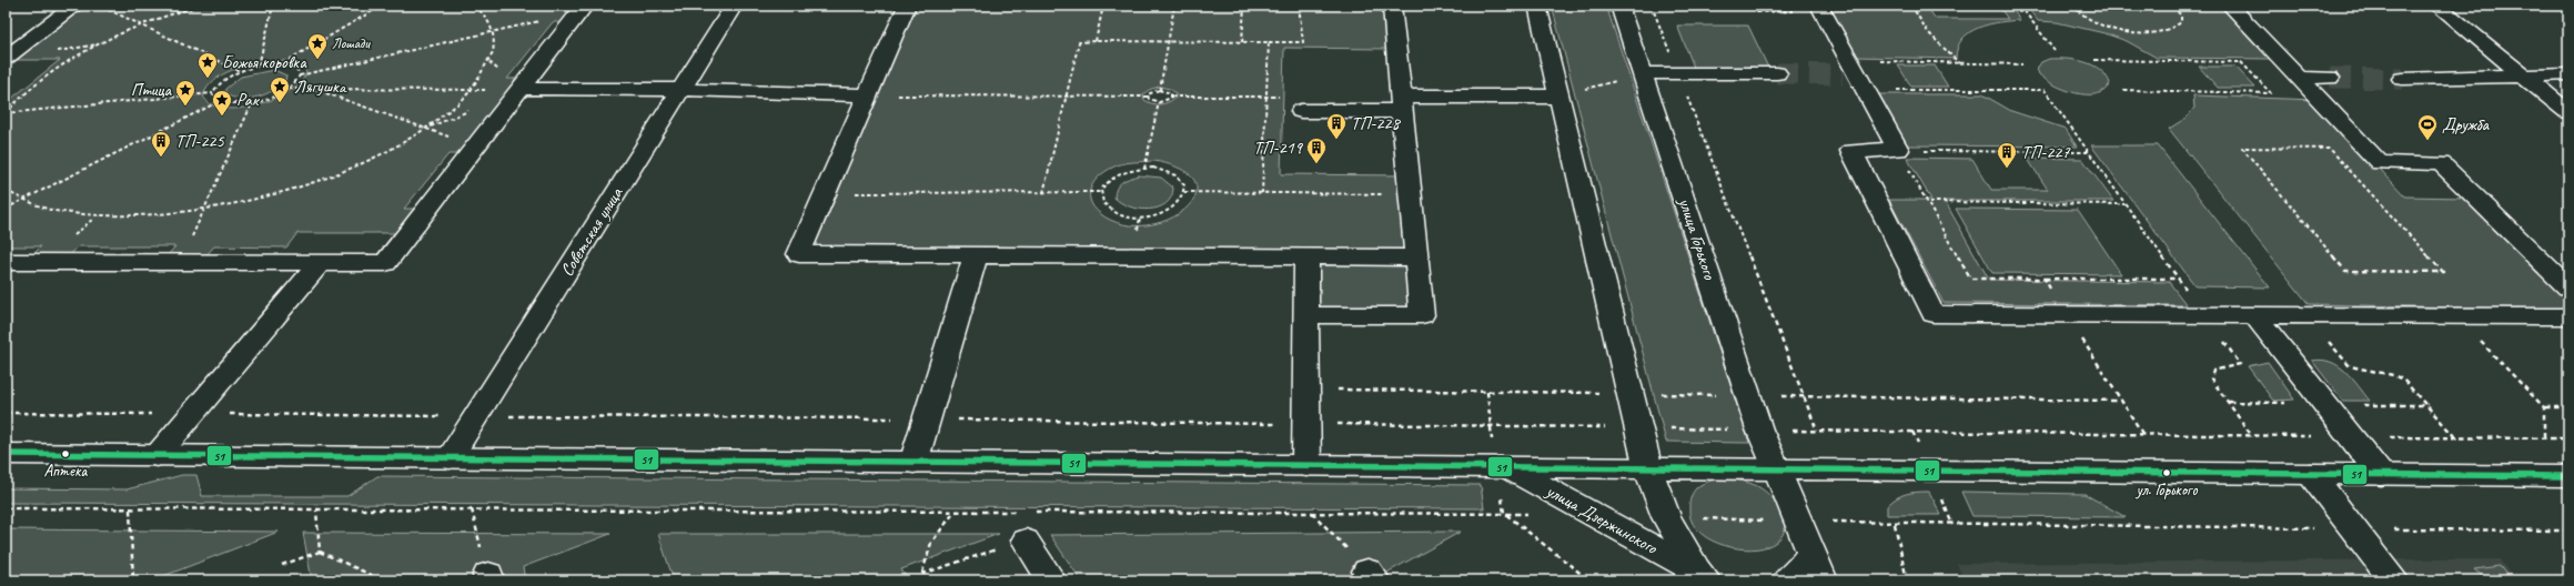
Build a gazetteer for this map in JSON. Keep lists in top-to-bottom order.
{
  "streets": {
    "street": ["Советская улица", "улица Горького", "улица Дзержинского"]
  },
  "places": {
    "place": [
      "Лошади",
      "Божья коровка",
      "Лягушка",
      "Птица",
      "Рак"
    ],
    "building": [
      "ТП-228",
      "ТП-225",
      "ТП-219",
      "ТП-227"
    ],
    "sports": ["Дружба"],
    "other": ["Аптека", "ул. Горького"]
  },
  "lines": ["transit line 51"]
}
